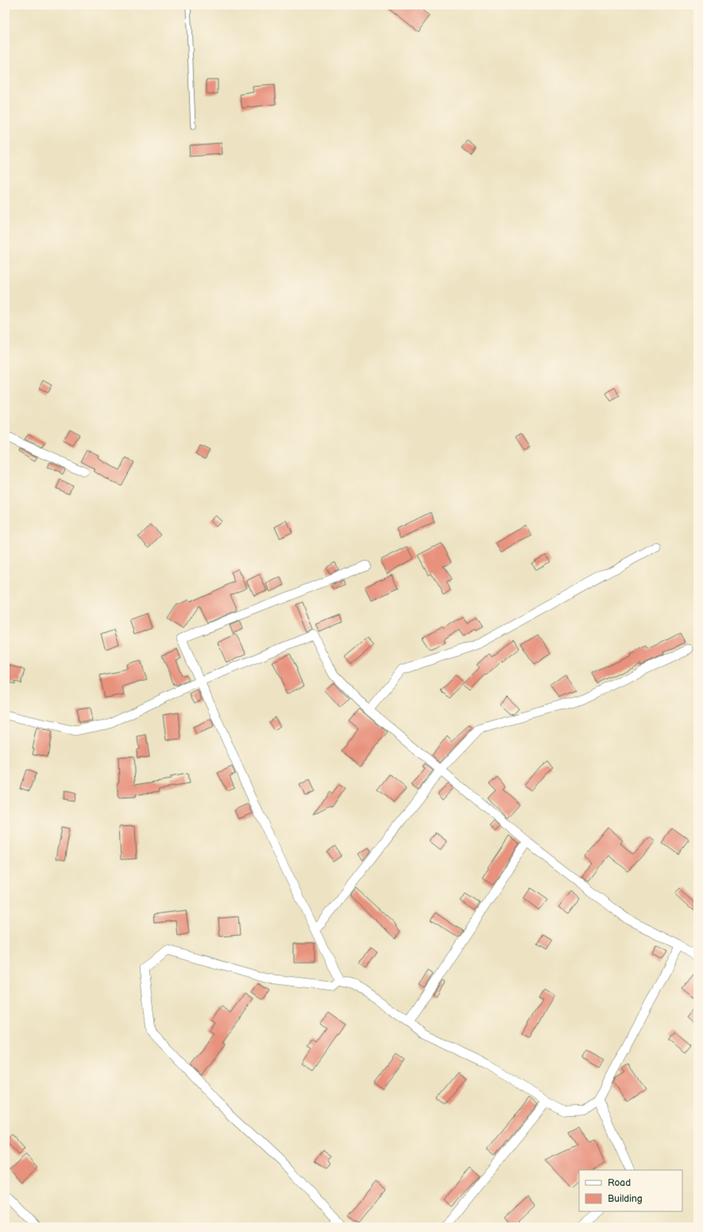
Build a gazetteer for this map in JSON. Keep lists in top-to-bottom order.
{
  "legend": ["Road", "Building"]
}
